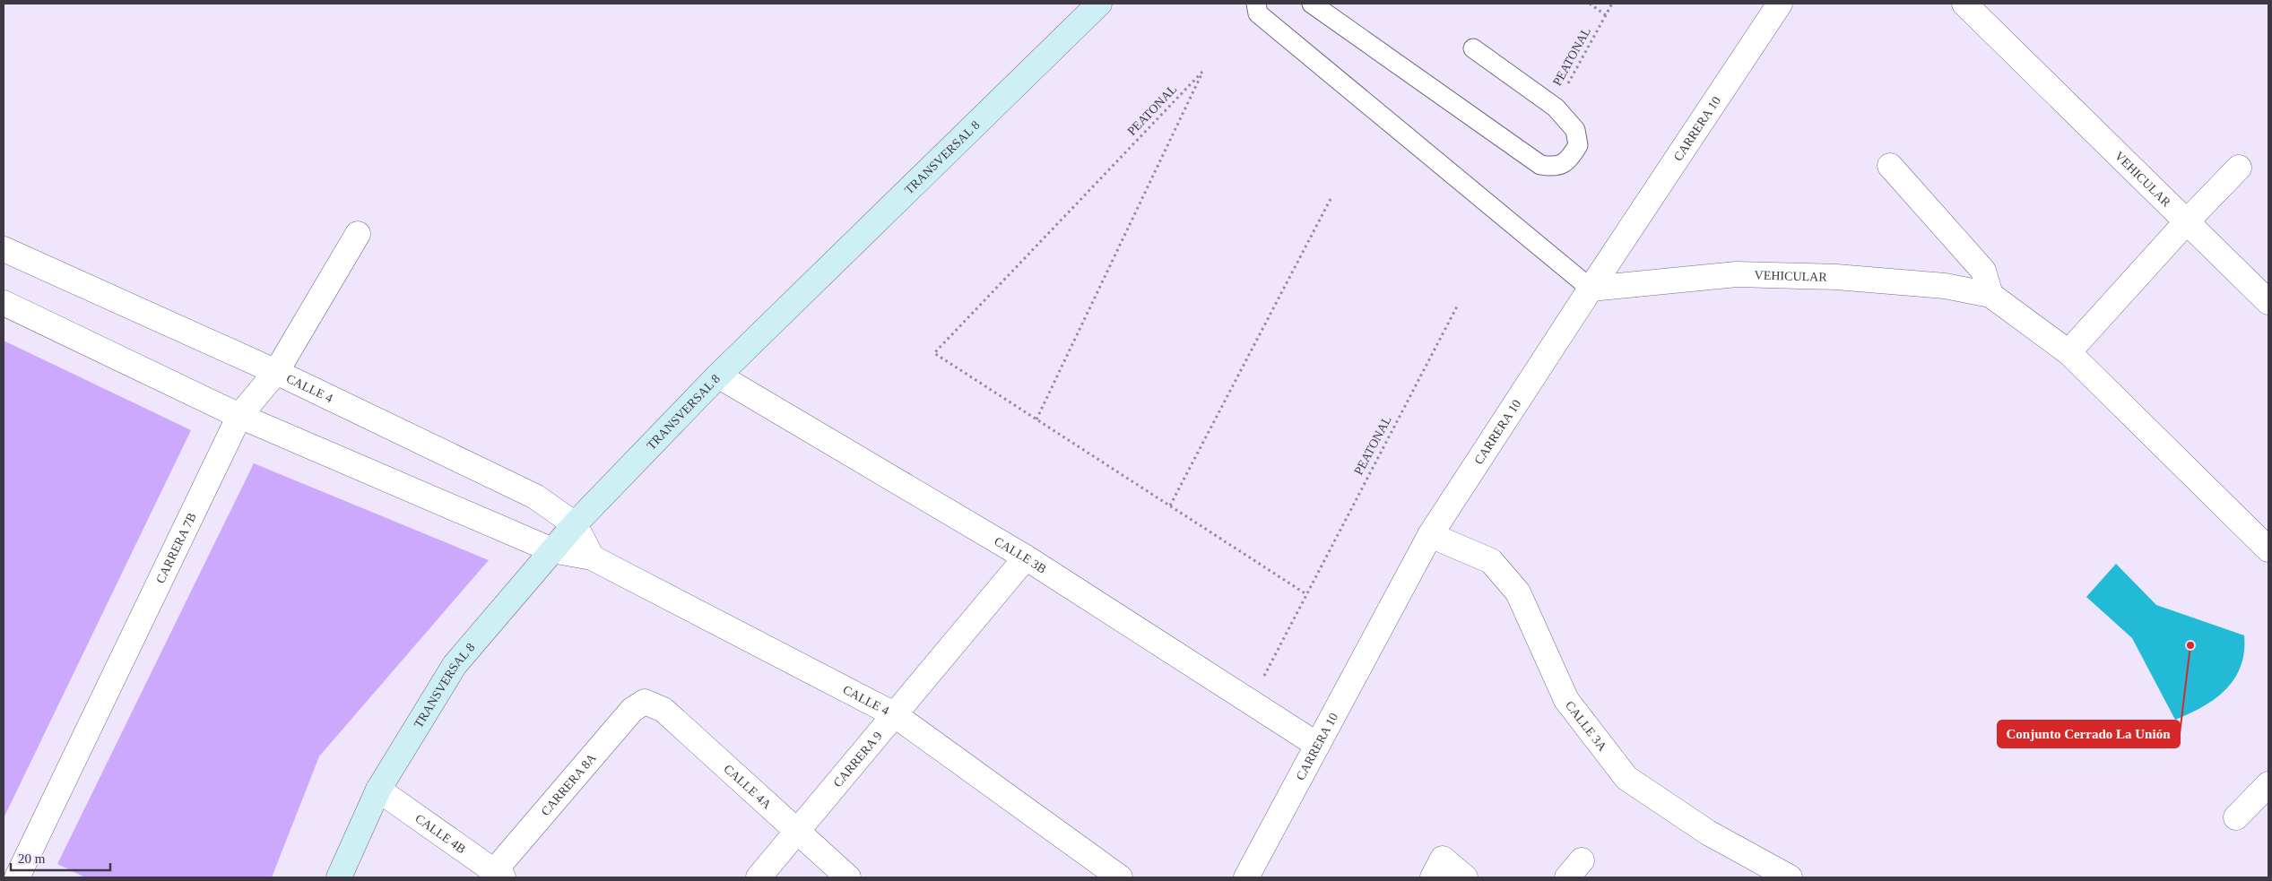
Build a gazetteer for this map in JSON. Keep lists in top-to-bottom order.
{
  "streets": {
    "street": [
      "CARRERA 10",
      "TRANSVERSAL 8",
      "VEHICULAR",
      "CALLE 4",
      "CARRERA 7B",
      "CALLE 3B",
      "CALLE 3A",
      "CARRERA 9",
      "CARRERA 8A",
      "CALLE 4A",
      "CALLE 4B"
    ],
    "path": ["PEATONAL"]
  },
  "crossings": [
    ["PEATONAL", "CALLE 3B"],
    ["CARRERA 10", "VEHICULAR"],
    ["CARRERA 10", "CALLE 3B"],
    ["CARRERA 10", "CALLE 3A"],
    ["TRANSVERSAL 8", "CALLE 4"],
    ["TRANSVERSAL 8", "CALLE 3B"],
    ["TRANSVERSAL 8", "CALLE 4B"],
    ["CALLE 4", "CARRERA 7B"],
    ["CALLE 4", "CARRERA 9"],
    ["CALLE 3B", "CARRERA 9"],
    ["CARRERA 9", "CALLE 4A"],
    ["CARRERA 8A", "CALLE 4A"],
    ["CARRERA 8A", "CALLE 4B"]
  ],
  "places": ["Conjunto Cerrado La Unión"],
  "scale_bar": "20 m"
}
